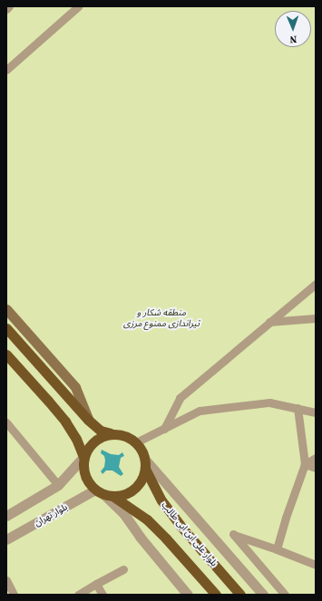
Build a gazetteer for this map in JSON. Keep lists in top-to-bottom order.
{
  "streets": {
    "main road": ["بلوار علی ابن ابی طالب"],
    "street": ["بلوار تهران"]
  },
  "crossings": [
    ["بلوار تهران", "بلوار علی ابن ابی طالب"]
  ],
  "parks": ["منطقه شکار و تیراندازی ممنوع مرزی"],
  "north": "bottom"
}
